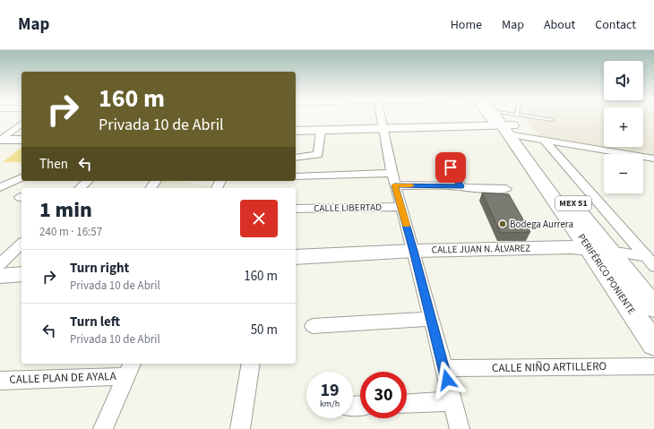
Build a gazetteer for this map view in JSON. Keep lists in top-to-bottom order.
{
  "streets": {
    "main road": ["MEX 51", "PERIFÉRICO PONIENTE"],
    "street": [
      "CALLE LIBERTAD",
      "CALLE JUAN N. ÁLVAREZ",
      "CALLE NIÑO ARTILLERO",
      "CALLE PLAN DE AYALA"
    ]
  },
  "crossings": [
    ["CALLE JUAN N. ÁLVAREZ", "PERIFÉRICO PONIENTE"]
  ],
  "places": ["Bodega Aurrera"],
  "page": {
    "header": "Map",
    "nav": [
      "Home",
      "Map",
      "About",
      "Contact"
    ],
    "map_buttons": ["+", "−"],
    "turn": ["160 m", "Privada 10 de Abril"],
    "then": "Then",
    "heading": ["1 min", "240 m · 16:57"],
    "list": [
      {
        "name": "Turn right",
        "note": "Privada 10 de Abril",
        "value": "160 m"
      },
      {
        "name": "Turn left",
        "note": "Privada 10 de Abril",
        "value": "50 m"
      }
    ],
    "speed": "19 km/h",
    "limit": "30"
  }
}
